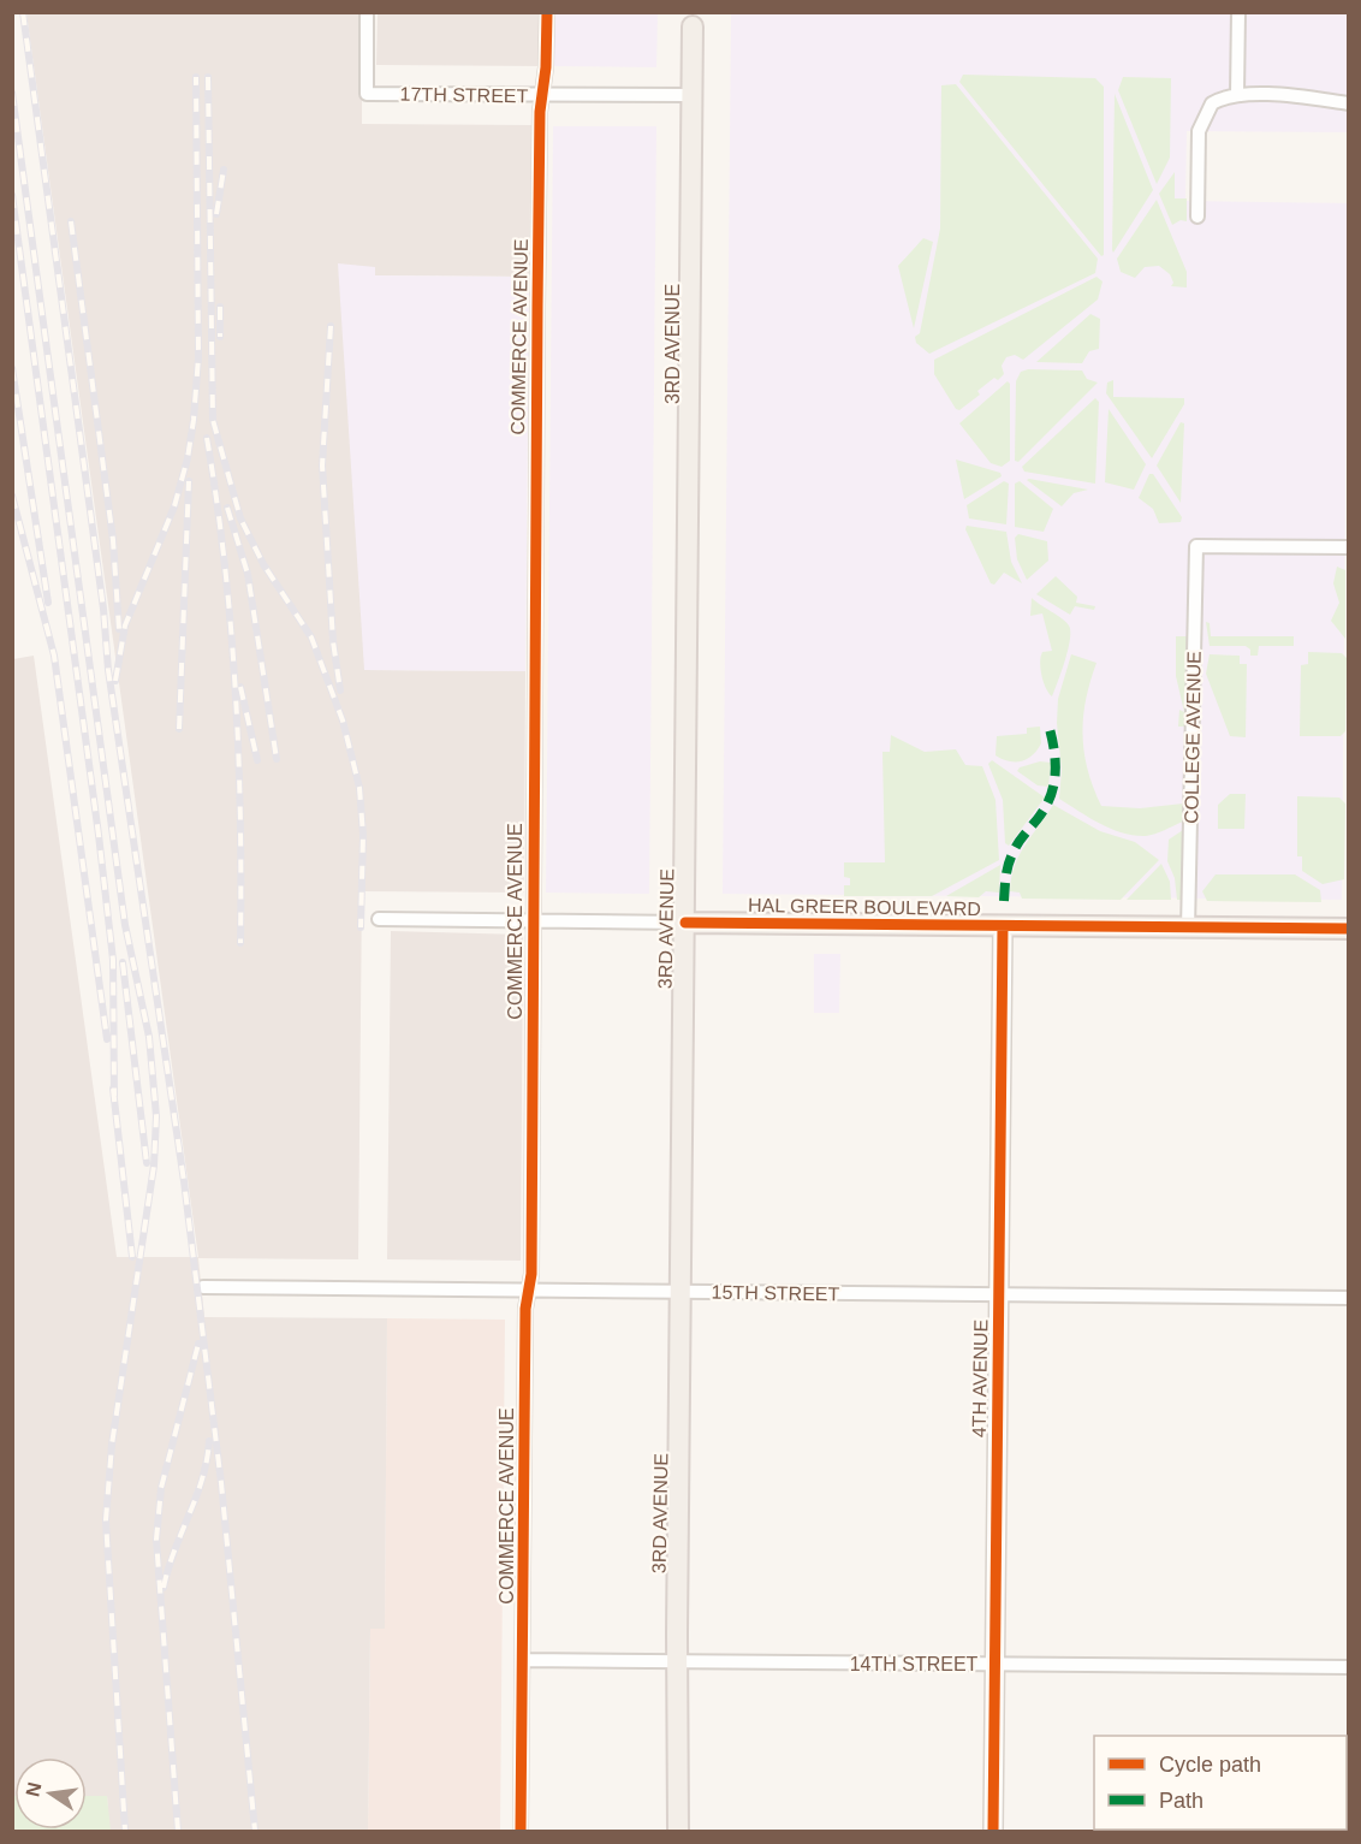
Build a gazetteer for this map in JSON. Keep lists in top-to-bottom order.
{
  "streets": {
    "main road": ["3RD AVENUE", "HAL GREER BOULEVARD"],
    "street": [
      "17TH STREET",
      "COMMERCE AVENUE",
      "COLLEGE AVENUE",
      "15TH STREET",
      "4TH AVENUE",
      "14TH STREET"
    ]
  },
  "crossings": [
    ["17TH STREET", "COMMERCE AVENUE"],
    ["17TH STREET", "3RD AVENUE"],
    ["COMMERCE AVENUE", "HAL GREER BOULEVARD"],
    ["COMMERCE AVENUE", "15TH STREET"],
    ["COMMERCE AVENUE", "14TH STREET"],
    ["3RD AVENUE", "HAL GREER BOULEVARD"],
    ["3RD AVENUE", "15TH STREET"],
    ["3RD AVENUE", "14TH STREET"],
    ["COLLEGE AVENUE", "HAL GREER BOULEVARD"],
    ["HAL GREER BOULEVARD", "4TH AVENUE"],
    ["15TH STREET", "4TH AVENUE"],
    ["4TH AVENUE", "14TH STREET"]
  ],
  "legend": ["Cycle path", "Path"],
  "north": "left"
}
